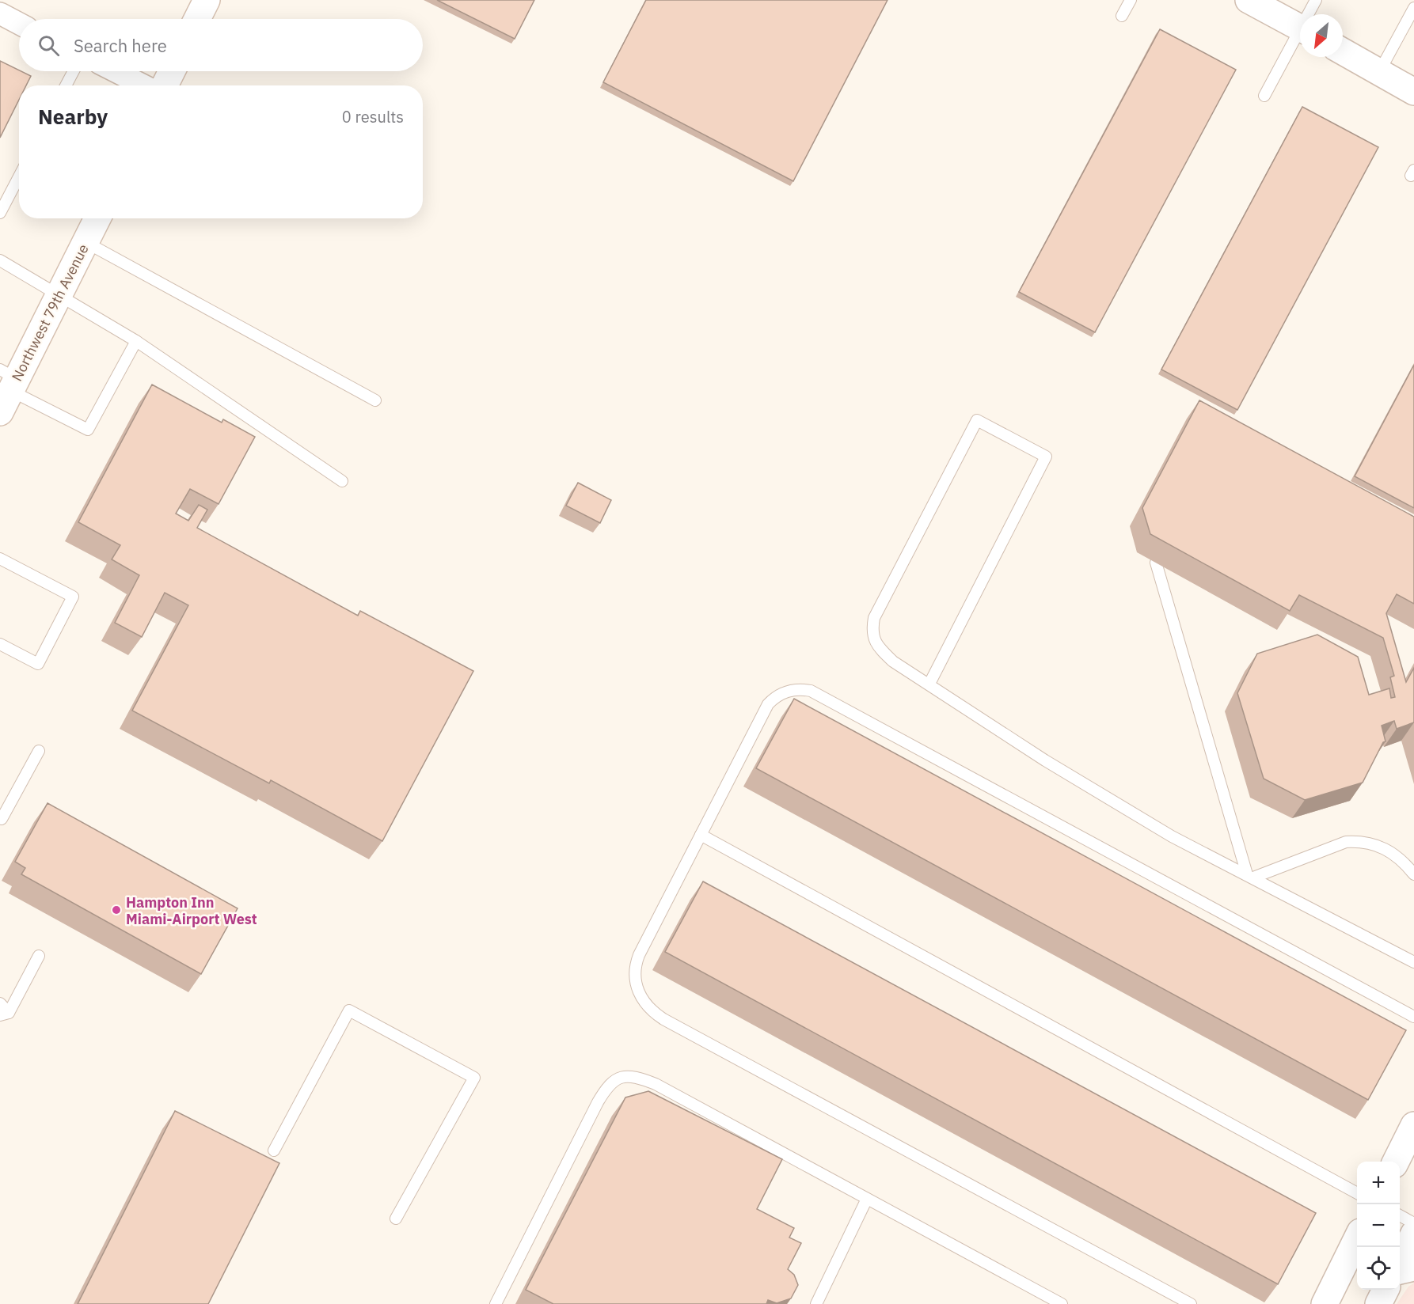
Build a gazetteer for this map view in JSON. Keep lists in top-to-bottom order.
{
  "streets": {
    "street": ["Northwest 79th Avenue"]
  },
  "places": ["Hampton Inn Miami-Airport West"],
  "north": "bottom left",
  "page": {
    "search": "Search here",
    "heading": ["Nearby", "0 results"],
    "map_buttons": ["+", "−"]
  }
}
